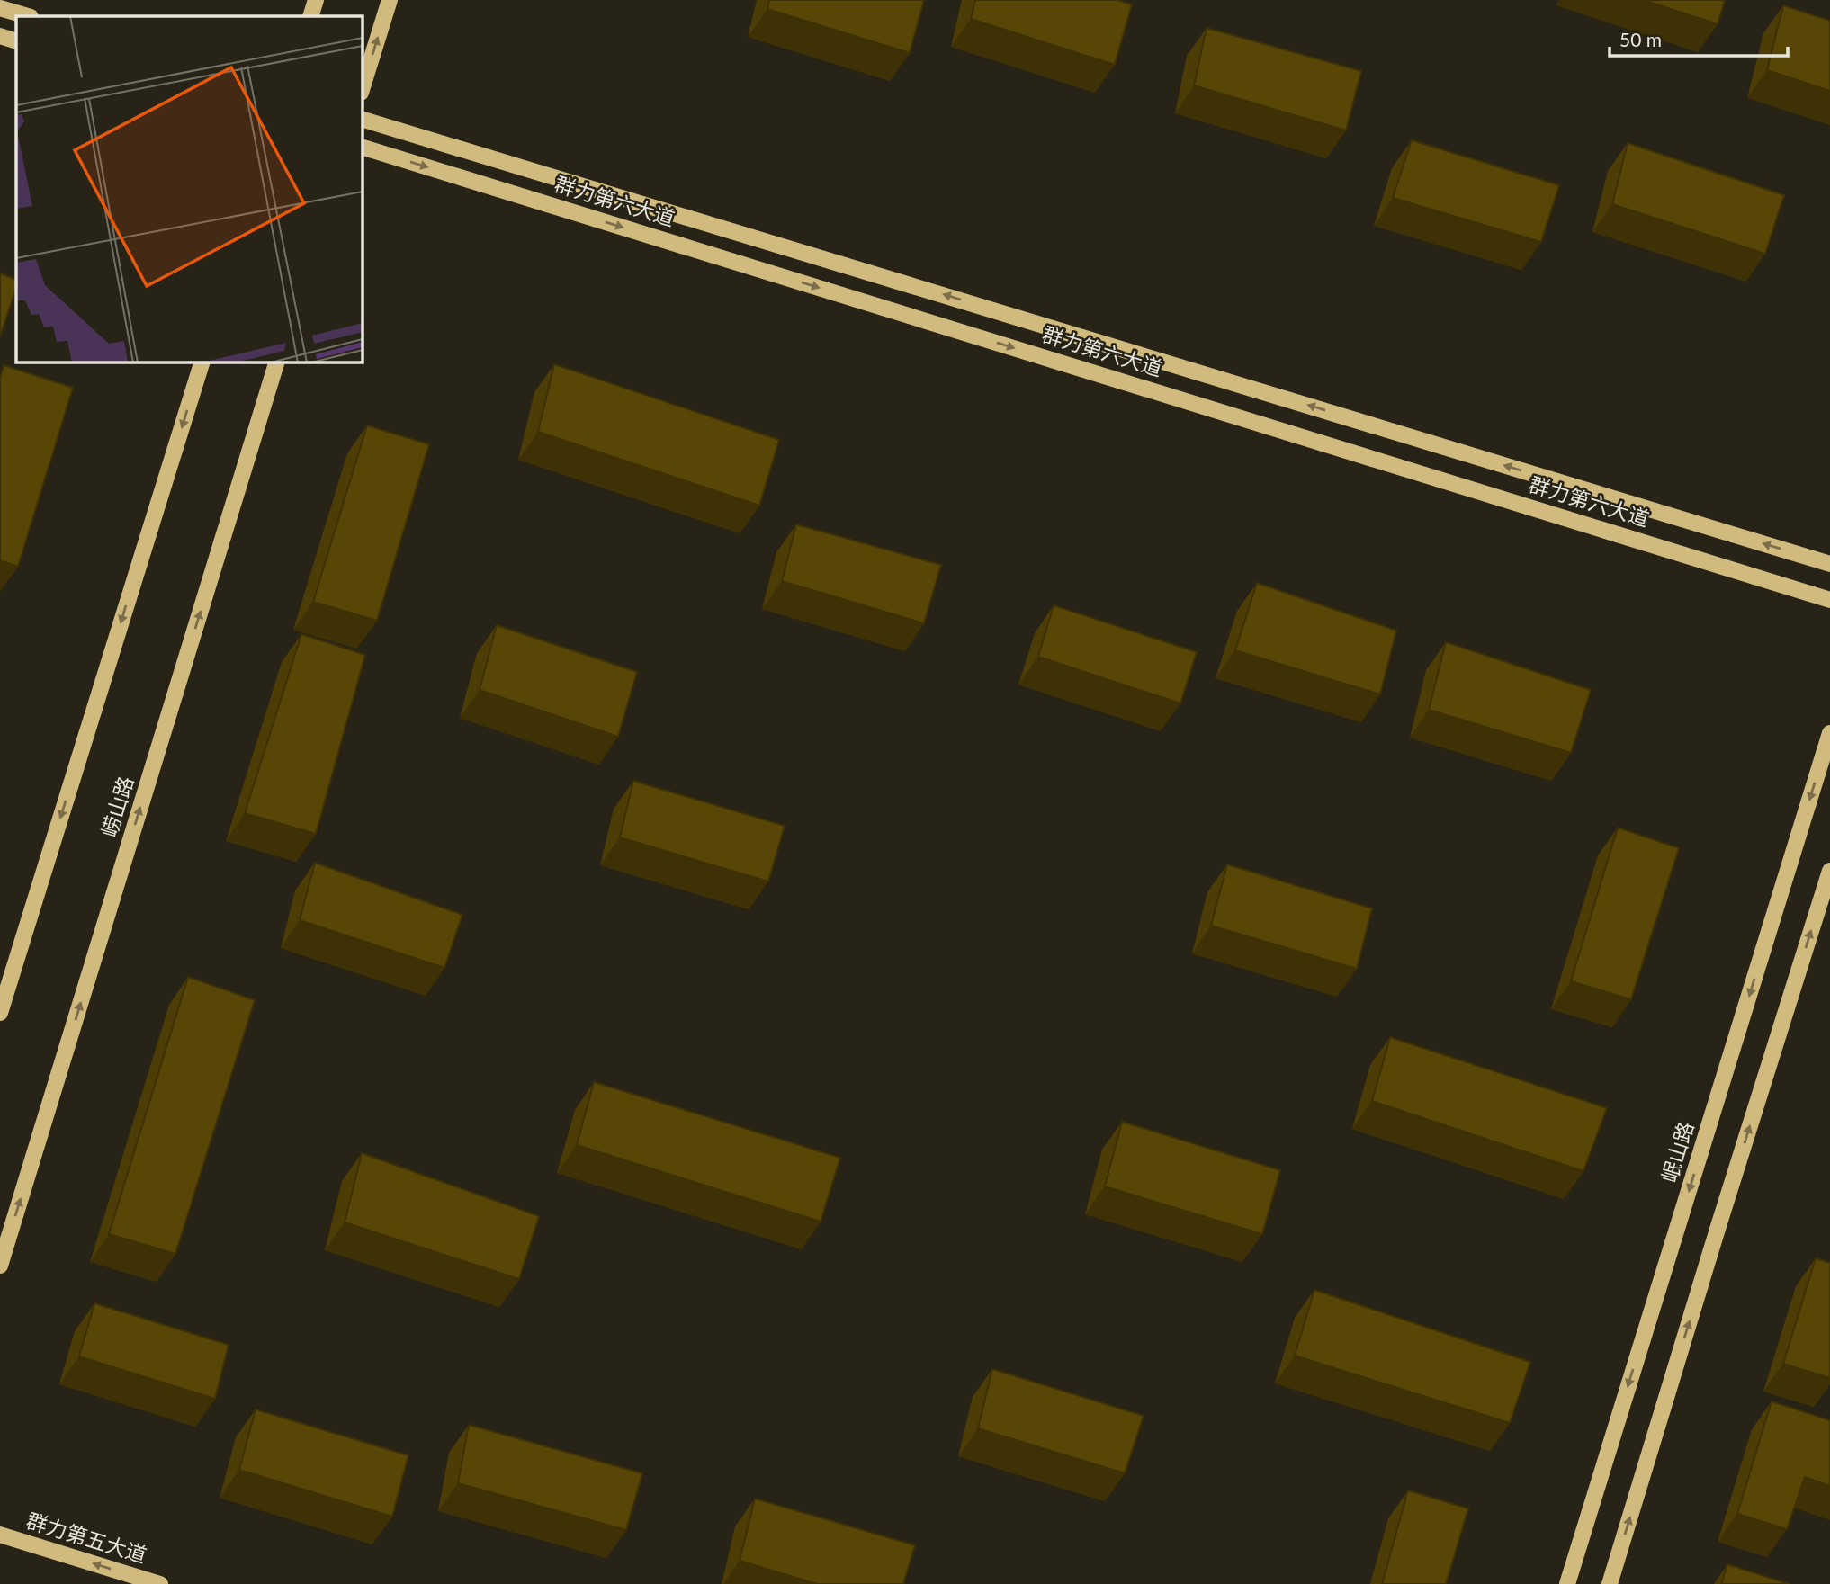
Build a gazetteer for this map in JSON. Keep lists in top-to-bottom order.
{
  "streets": {
    "main road": [
      "群力第六大道",
      "崂山路",
      "岷山路",
      "群力第五大道"
    ]
  },
  "one_way": ["群力第五大道"],
  "scale_bar": "50 m"
}
